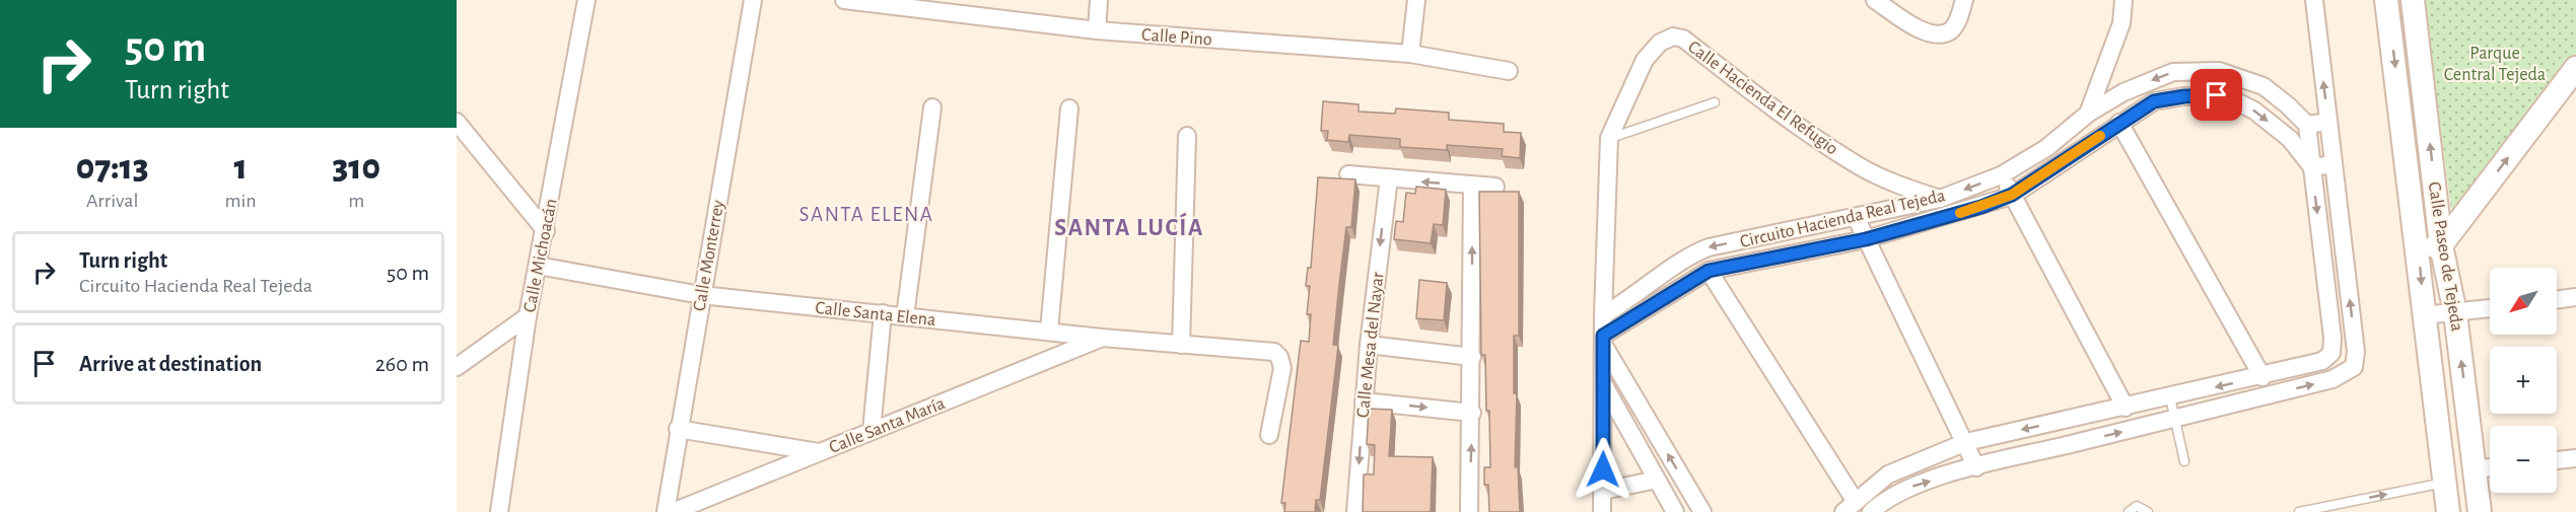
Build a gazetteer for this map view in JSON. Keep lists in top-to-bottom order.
{
  "streets": {
    "main road": ["Calle Paseo de Tejeda"],
    "street": [
      "Calle Pino",
      "Calle Hacienda El Refugio",
      "Circuito Hacienda Real Tejeda",
      "Calle Michoacán",
      "Calle Monterrey",
      "Calle Santa Elena",
      "Calle Mesa del Nayar",
      "Calle Santa María"
    ]
  },
  "crossings": [
    ["Calle Hacienda El Refugio", "Circuito Hacienda Real Tejeda"],
    ["Calle Michoacán", "Calle Santa Elena"],
    ["Calle Monterrey", "Calle Santa Elena"],
    ["Calle Santa Elena", "Calle Santa María"]
  ],
  "districts": ["SANTA ELENA", "SANTA LUCÍA"],
  "parks": ["Parque Central Tejeda"],
  "north": "bottom left",
  "page": {
    "turn": ["50 m", "Turn right"],
    "eta": [
      "07:13",
      "Arrival",
      "1",
      "min",
      "310",
      "m"
    ],
    "list": [
      {
        "name": "Turn right",
        "note": "Circuito Hacienda Real Tejeda",
        "value": "50 m"
      },
      {
        "name": "Arrive at destination",
        "value": "260 m"
      }
    ],
    "map_buttons": ["+", "−"]
  }
}
